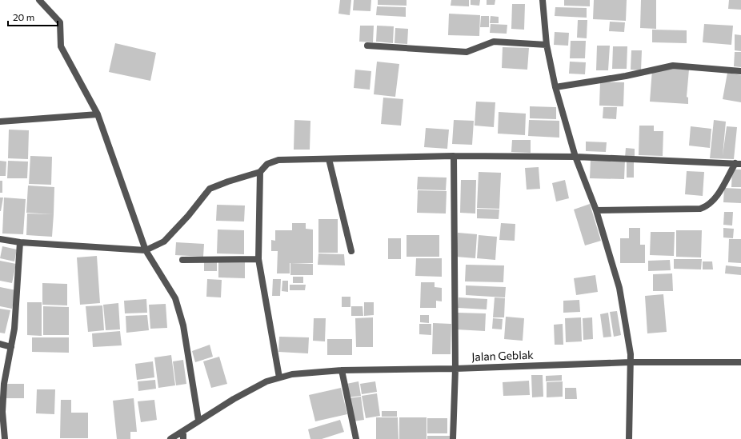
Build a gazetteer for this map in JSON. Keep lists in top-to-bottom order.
{
  "streets": {
    "street": ["Jalan Geblak"]
  },
  "scale_bar": "20 m"
}
